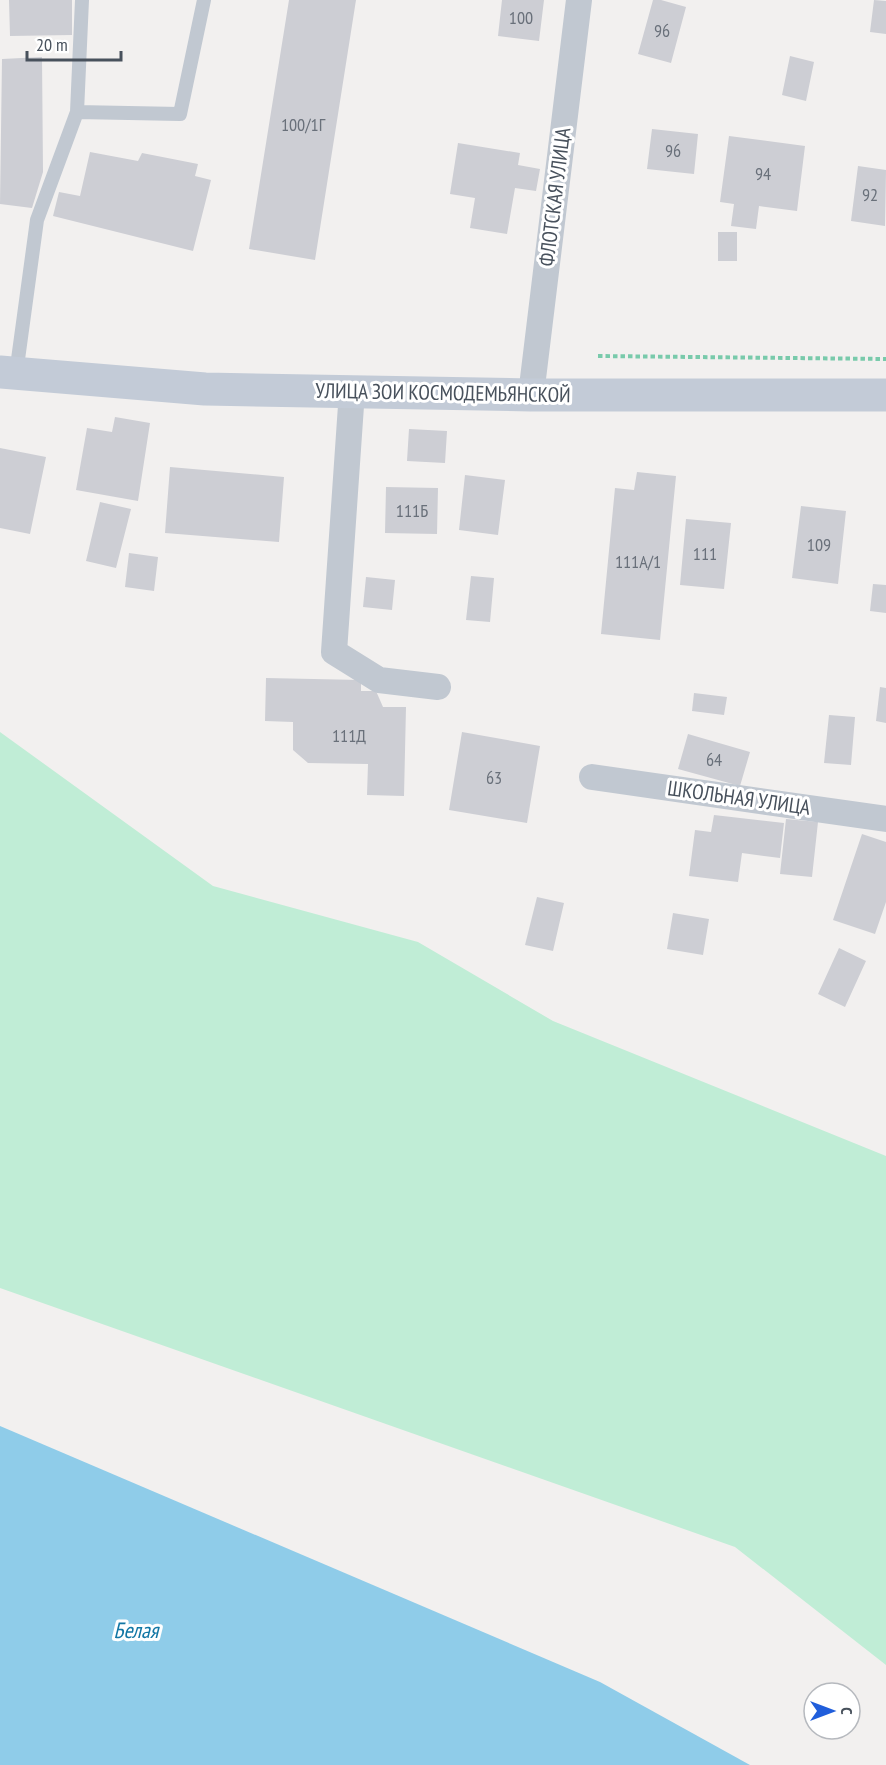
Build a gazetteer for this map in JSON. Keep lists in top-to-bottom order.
{
  "streets": {
    "street": ["ФЛОТСКАЯ УЛИЦА", "УЛИЦА ЗОИ КОСМОДЕМЬЯНСКОЙ", "ШКОЛЬНАЯ УЛИЦА"]
  },
  "crossings": [
    ["ФЛОТСКАЯ УЛИЦА", "УЛИЦА ЗОИ КОСМОДЕМЬЯНСКОЙ"]
  ],
  "water": ["Белая"],
  "house_numbers": [
    "100",
    "96",
    "100/1Г",
    "96",
    "94",
    "92",
    "111Б",
    "109",
    "111",
    "111А/1",
    "111Д",
    "64",
    "63"
  ],
  "scale_bar": "20 m",
  "north": "right"
}
